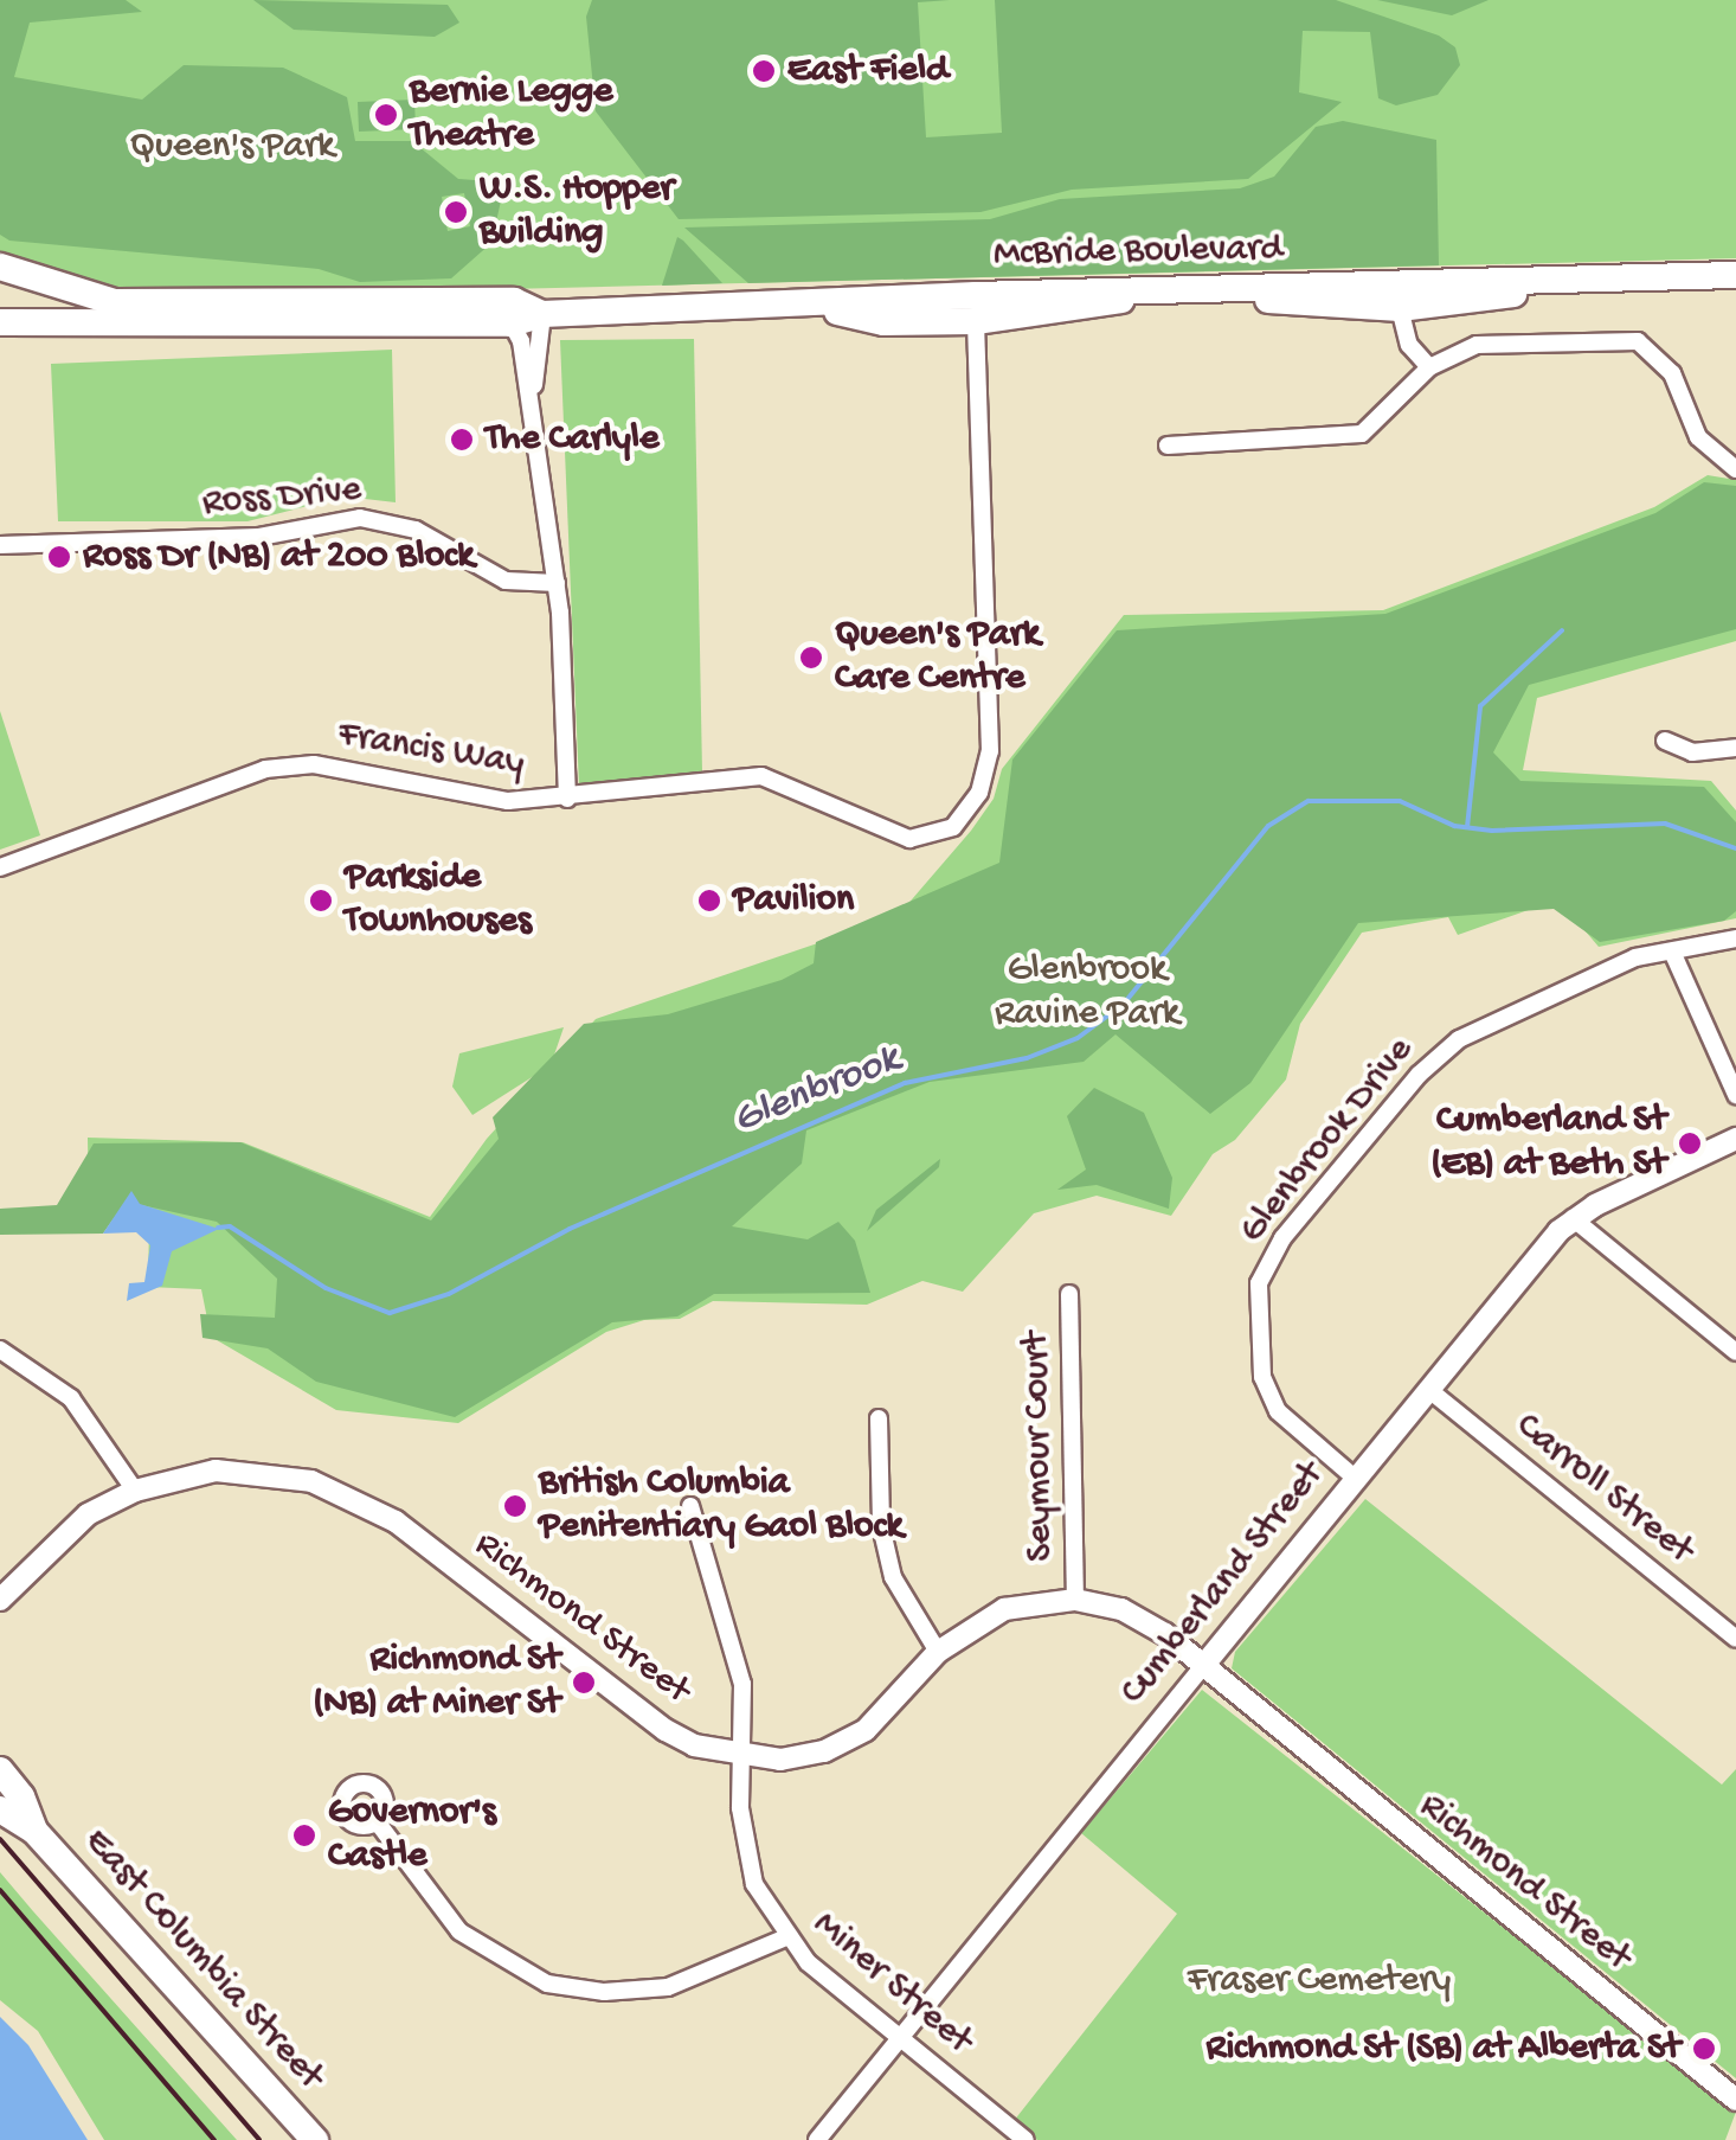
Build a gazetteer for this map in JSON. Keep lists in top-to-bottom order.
{
  "streets": {
    "main road": ["McBride Boulevard", "East Columbia Street"],
    "street": [
      "Ross Drive",
      "Francis Way",
      "Glenbrook Drive",
      "Seymour Court",
      "Carroll Street",
      "Cumberland Street",
      "Richmond Street",
      "Miner Street"
    ]
  },
  "crossings": [
    ["Glenbrook Drive", "Cumberland Street"],
    ["Seymour Court", "Richmond Street"],
    ["Carroll Street", "Cumberland Street"],
    ["Cumberland Street", "Richmond Street"],
    ["Cumberland Street", "Miner Street"],
    ["Richmond Street", "Miner Street"]
  ],
  "water": ["Glenbrook"],
  "parks": ["Queen's Park", "Glenbrook Ravine Park", "Fraser Cemetery"],
  "places": [
    "East Field",
    "Bernie Legge Theatre",
    "W.S. Hopper Building",
    "The Carlyle",
    "Ross Dr (NB) at 200 Block",
    "Queen's Park Care Centre",
    "Parkside Townhouses",
    "Pavilion",
    "Cumberland St (EB) at Beth St",
    "British Columbia Penitentiary Gaol Block",
    "Richmond St (NB) at Miner St",
    "Governor's Castle",
    "Richmond St (SB) at Alberta St"
  ]
}
